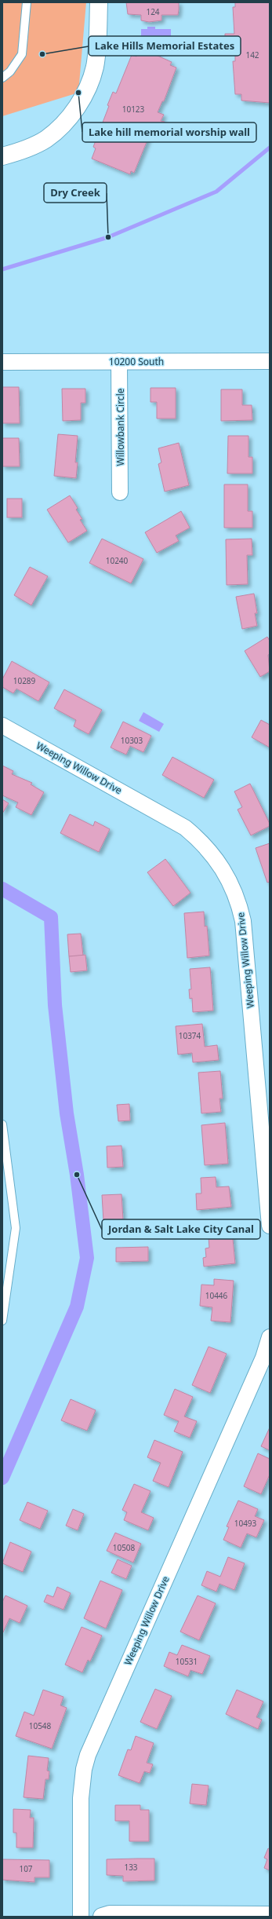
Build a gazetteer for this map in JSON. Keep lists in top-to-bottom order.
{
  "streets": {
    "street": ["10200 South", "Willowbank Circle", "Weeping Willow Drive"]
  },
  "crossings": [
    ["10200 South", "Willowbank Circle"]
  ],
  "places": [
    "Lake Hills Memorial Estates",
    "Lake hill memorial worship wall",
    "Dry Creek",
    "Jordan & Salt Lake City Canal"
  ],
  "house_numbers": [
    "124",
    "142",
    "10123",
    "10240",
    "10289",
    "10303",
    "10374",
    "10446",
    "10493",
    "10508",
    "10531",
    "10548",
    "133",
    "107"
  ]
}
